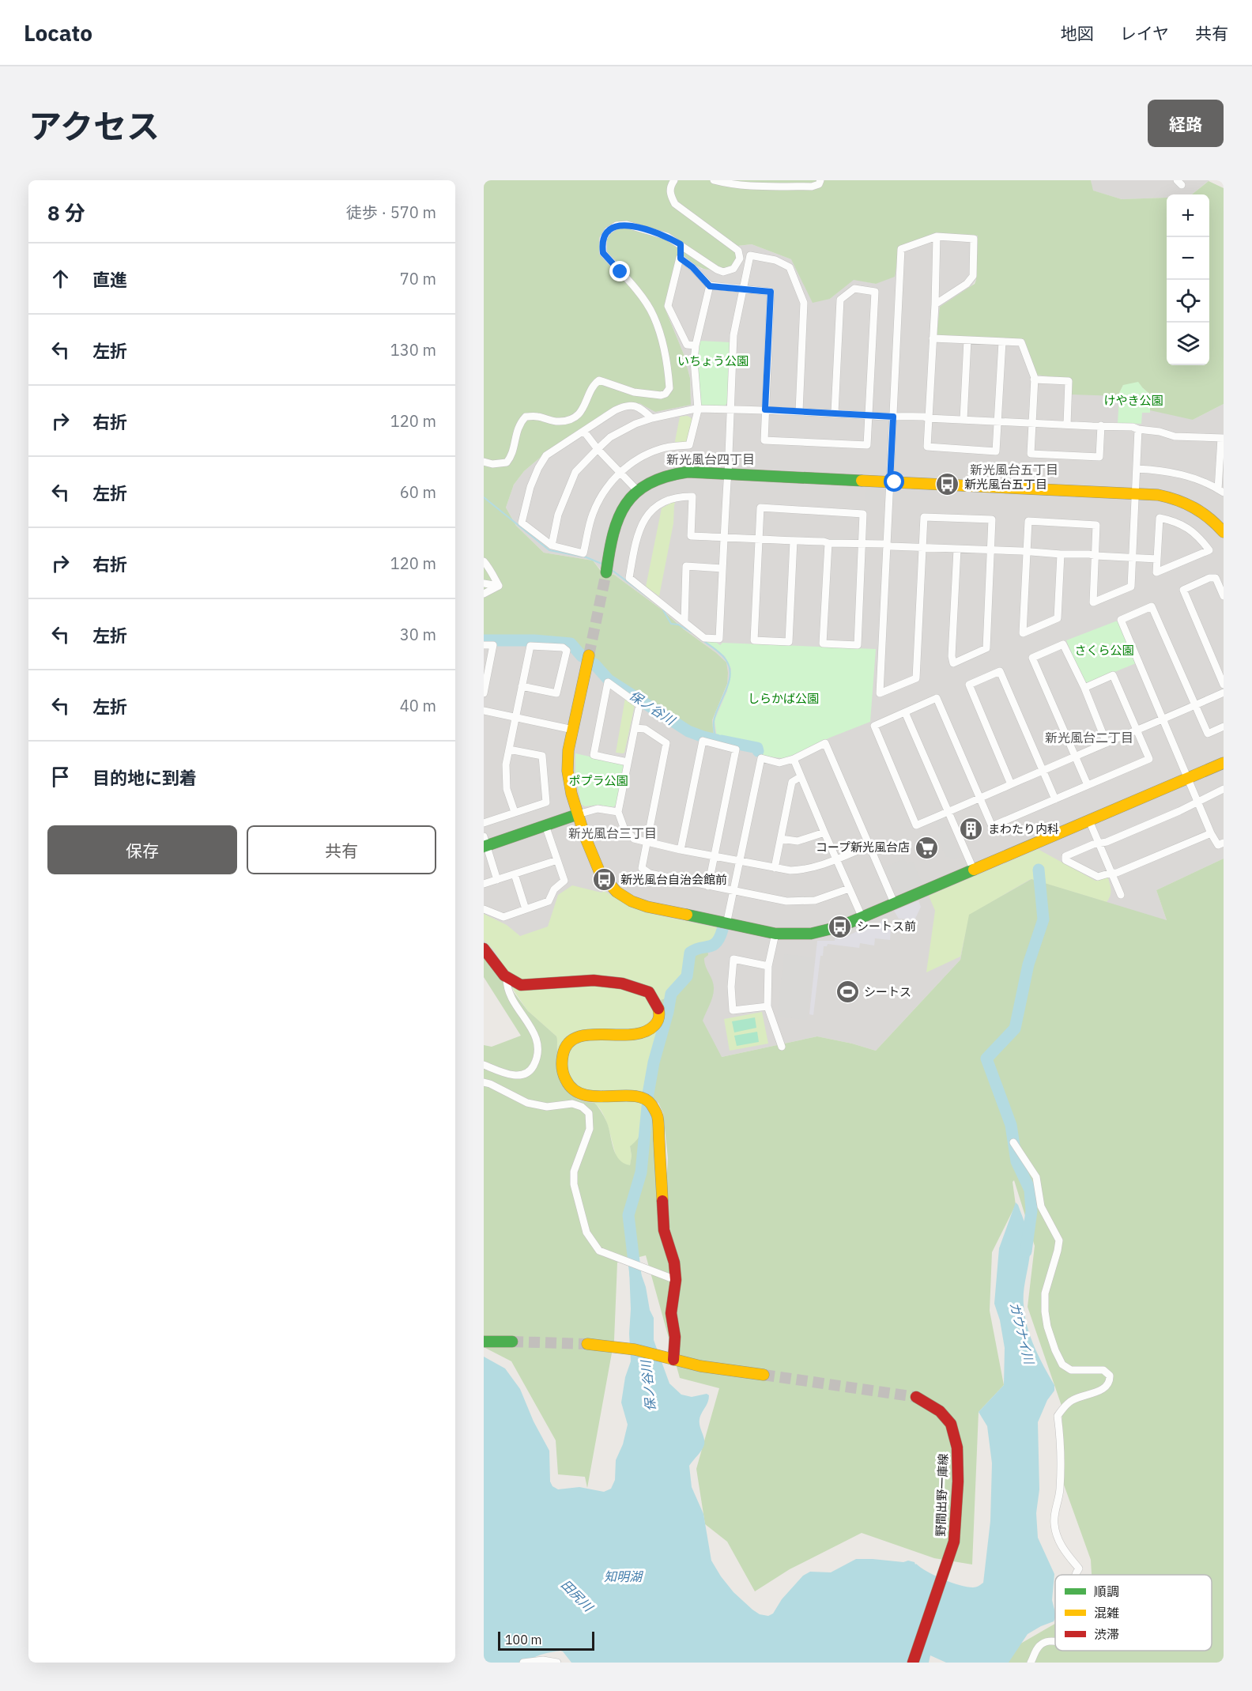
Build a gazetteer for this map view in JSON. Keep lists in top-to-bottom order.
{
  "streets": {
    "street": ["野間出野一庫線"]
  },
  "districts": [
    "新光風台四丁目",
    "新光風台五丁目",
    "新光風台二丁目",
    "新光風台三丁目"
  ],
  "water": [
    "保ノ谷川",
    "ガウナイ川",
    "知明湖",
    "田尻川"
  ],
  "parks": [
    "いちょう公園",
    "けやき公園",
    "さくら公園",
    "しらかば公園",
    "ポプラ公園"
  ],
  "places": {
    "bus stop": ["新光風台五丁目", "新光風台自治会館前", "シートス前"],
    "building": ["まわたり内科"],
    "supermarket": ["コープ新光風台店"],
    "sports": ["シートス"]
  },
  "legend": ["順調", "混雑", "渋滞"],
  "scale_bar": "100 m",
  "page": {
    "header": "Locato",
    "nav": ["地図", "レイヤ", "共有"],
    "title": "アクセス",
    "buttons": [
      "経路",
      ["保存", "共有"]
    ],
    "heading": ["8 分", "徒歩 · 570 m"],
    "map_buttons": ["+", "−"],
    "list": [
      ["直進", "70 m"],
      ["左折", "130 m"],
      ["右折", "120 m"],
      ["左折", "60 m"],
      ["右折", "120 m"],
      ["左折", "30 m"],
      ["左折", "40 m"],
      "目的地に到着"
    ],
    "scale": "100 m"
  }
}
